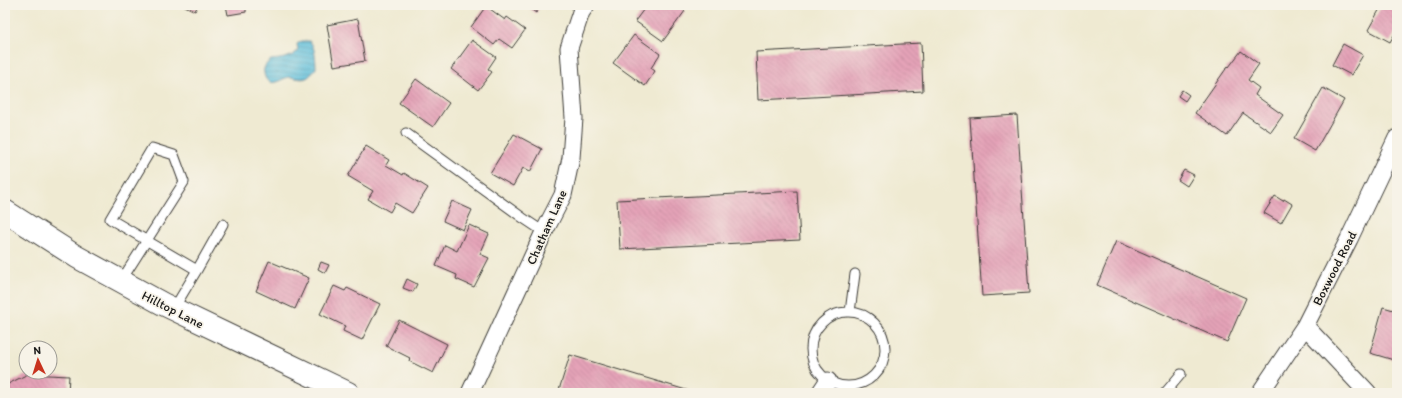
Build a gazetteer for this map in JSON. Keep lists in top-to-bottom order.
{
  "streets": {
    "street": ["Chatham Lane", "Boxwood Road", "Hilltop Lane"]
  },
  "north": "top"
}
